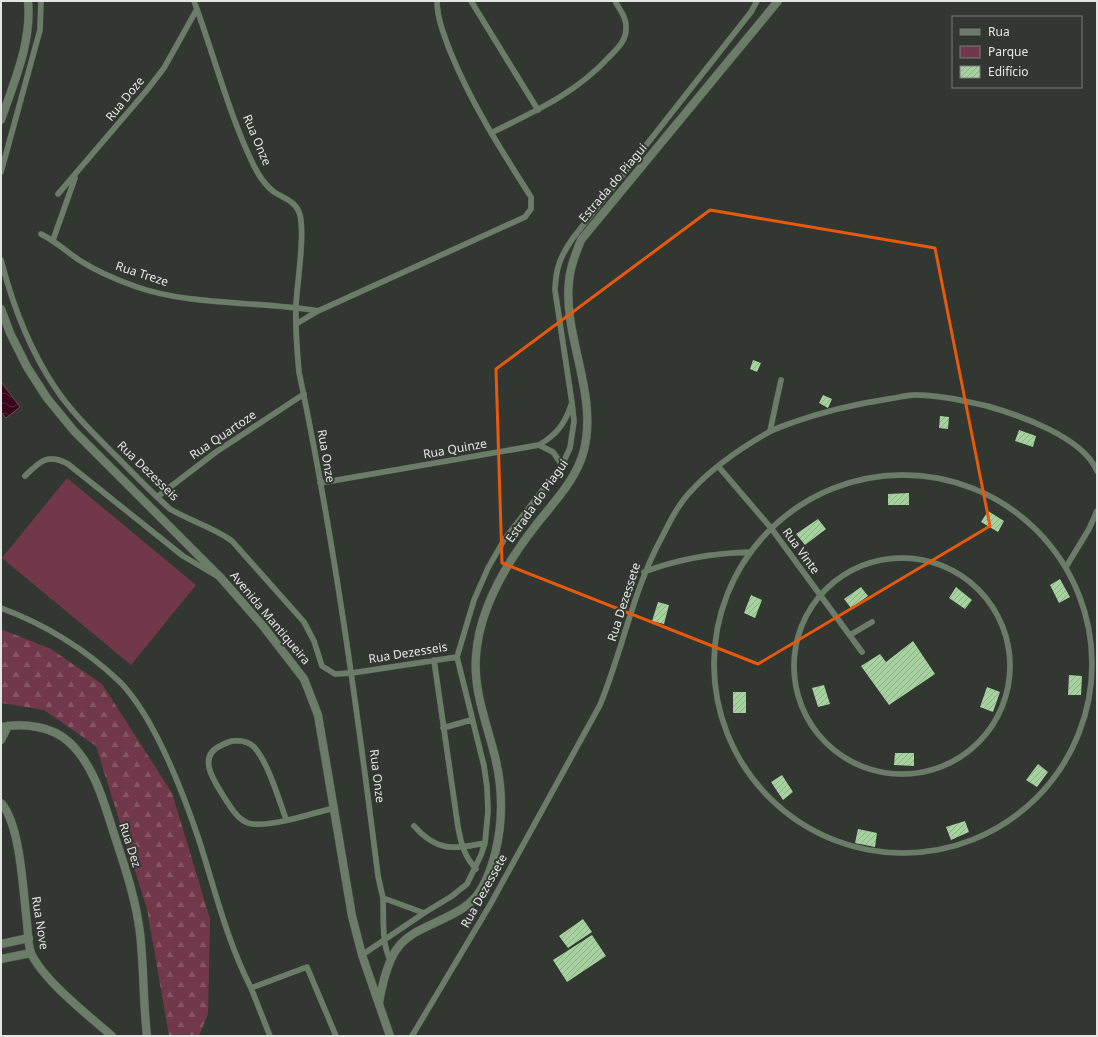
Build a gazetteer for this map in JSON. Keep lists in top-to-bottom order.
{
  "streets": {
    "street": [
      "Estrada do Piagui",
      "Avenida Mantiqueira",
      "Rua Dez",
      "Rua Nove"
    ],
    "lane": [
      "Rua Doze",
      "Rua Onze",
      "Rua Treze",
      "Rua Quartoze",
      "Rua Quinze",
      "Rua Dezesseis",
      "Rua Vinte",
      "Rua Dezessete"
    ]
  },
  "crossings": [
    ["Rua Doze", "Rua Onze"],
    ["Rua Onze", "Estrada do Piagui"],
    ["Rua Onze", "Rua Treze"],
    ["Rua Onze", "Rua Quartoze"],
    ["Rua Onze", "Rua Quinze"],
    ["Rua Onze", "Rua Dezesseis"],
    ["Estrada do Piagui", "Avenida Mantiqueira"],
    ["Rua Quartoze", "Rua Dezesseis"],
    ["Rua Vinte", "Rua Dezessete"]
  ],
  "legend": ["Rua", "Parque", "Edifício"]
}
